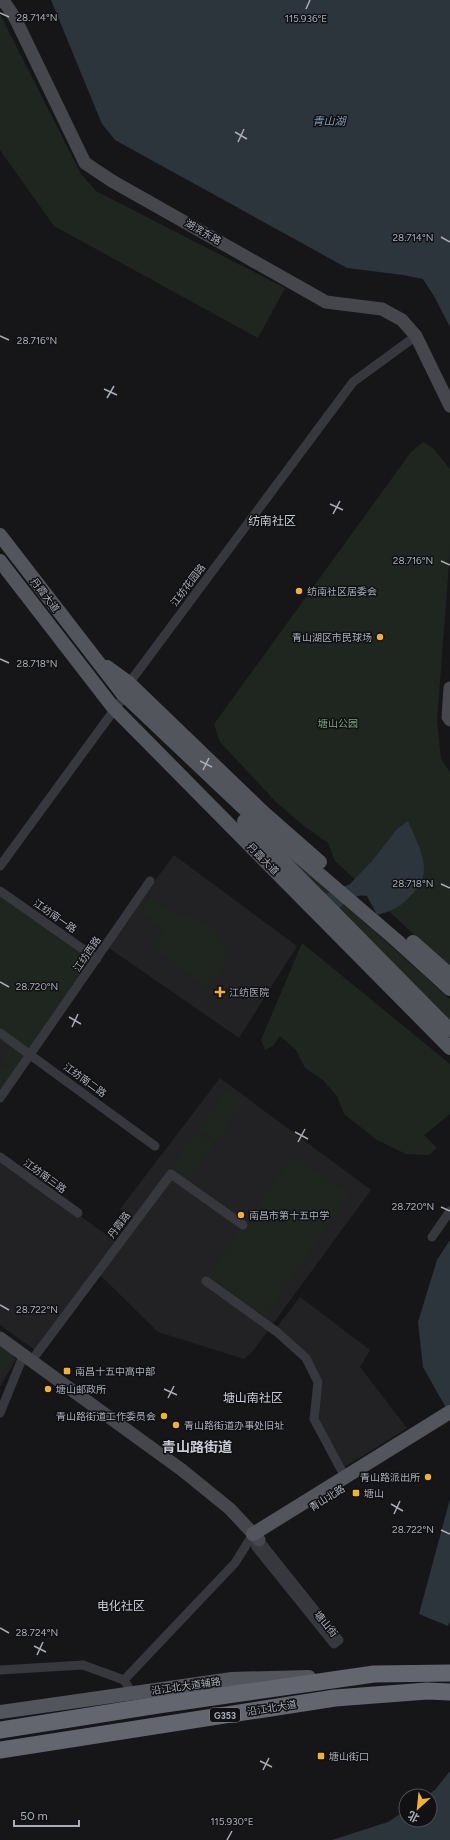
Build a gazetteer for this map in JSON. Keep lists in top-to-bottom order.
{
  "streets": {
    "highway": ["沿江北大道", "G353"],
    "main road": ["丹霞大道", "青山北路", "沿江北大道辅路"],
    "street": [
      "湖滨东路",
      "江纺花园路",
      "江纺南一路",
      "江纺西路",
      "江纺南二路",
      "江纺南三路",
      "丹霞路",
      "塘山街"
    ]
  },
  "crossings": [
    ["湖滨东路", "江纺花园路"],
    ["江纺花园路", "丹霞大道"],
    ["江纺南一路", "江纺西路"],
    ["江纺西路", "江纺南二路"],
    ["丹霞路", "塘山街"],
    ["青山北路", "塘山街"],
    ["沿江北大道辅路", "沿江北大道"]
  ],
  "districts": [
    "纺南社区",
    "塘山南社区",
    "青山路街道",
    "电化社区"
  ],
  "water": ["青山湖"],
  "parks": ["塘山公园"],
  "places": {
    "other": [
      "纺南社区居委会",
      "青山湖区市民球场",
      "南昌市第十五中学",
      "塘山邮政所",
      "青山路街道工作委员会",
      "青山路街道办事处旧址",
      "青山路派出所"
    ],
    "health": ["江纺医院"],
    "transit": ["南昌十五中高中部", "塘山", "塘山街口"]
  },
  "scale_bar": "50 m",
  "north": "bottom left",
  "coordinates": [
    "28.714°N",
    "115.936°E",
    "28.716°N",
    "28.718°N",
    "28.720°N",
    "28.722°N",
    "28.724°N",
    "115.930°E"
  ]
}
